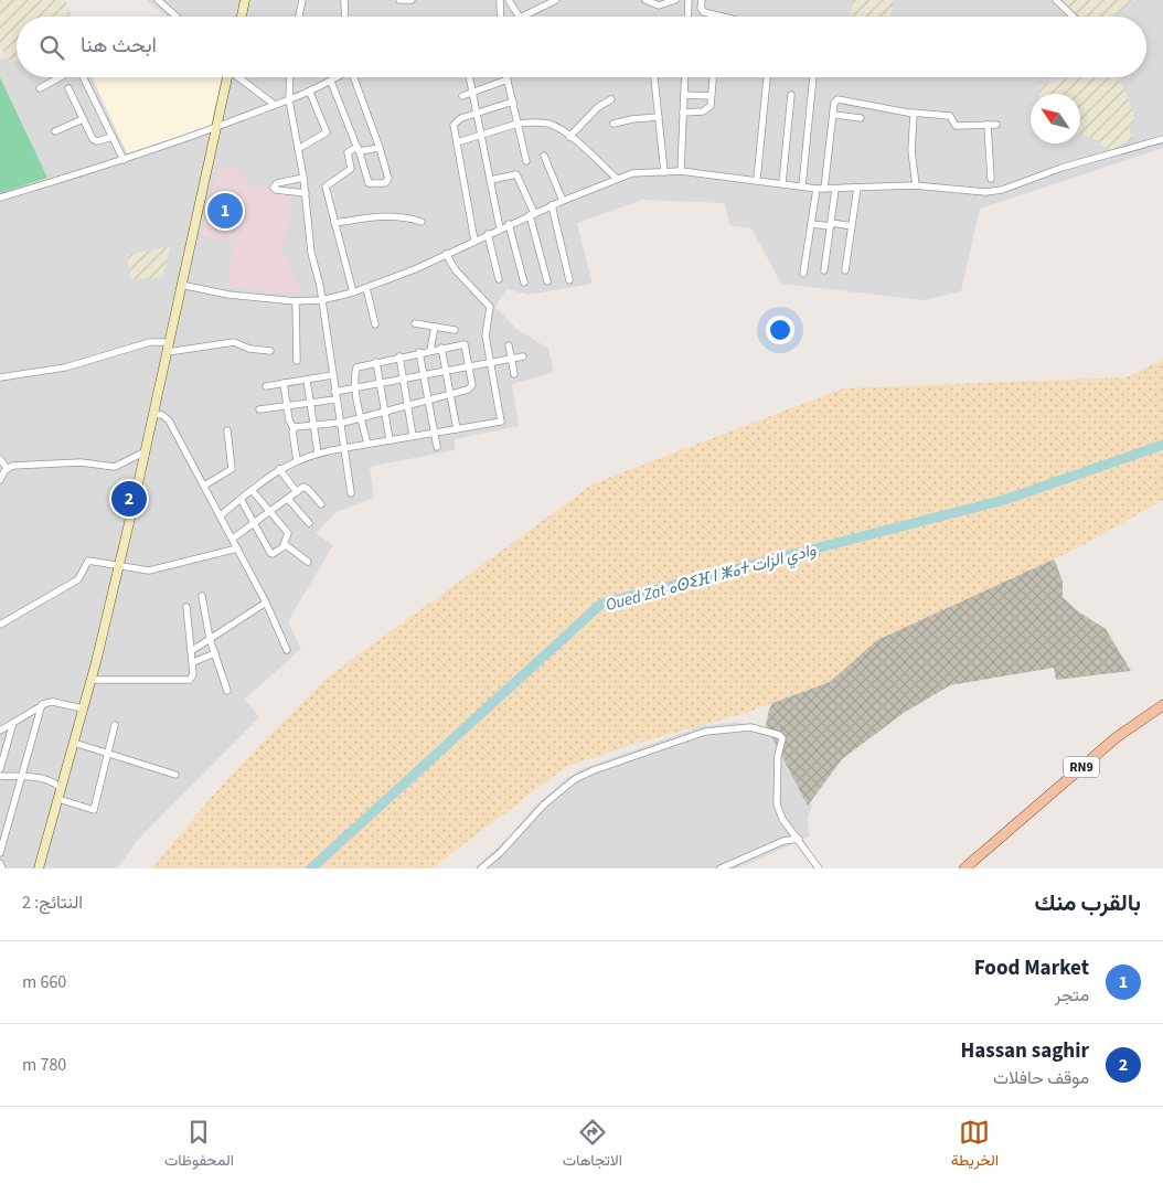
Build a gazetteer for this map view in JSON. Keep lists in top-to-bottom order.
{
  "streets": {
    "main road": ["RN9"]
  },
  "water": ["Oued Zat ⴰⵙⵉⴼ ⵏ ⵥⴰⵜ وادي الزات"],
  "north": "top left",
  "page": {
    "search": "ابحث هنا",
    "pins": ["1", "2"],
    "heading": ["بالقرب منك", "النتائج: 2"],
    "list": [
      {
        "mark": "1",
        "name": "Food Market",
        "note": "متجر",
        "value": "660 m"
      },
      {
        "mark": "2",
        "name": "Hassan saghir",
        "note": "موقف حافلات",
        "value": "780 m"
      }
    ],
    "nav": ["الخريطة", "الاتجاهات", "المحفوظات"]
  }
}
